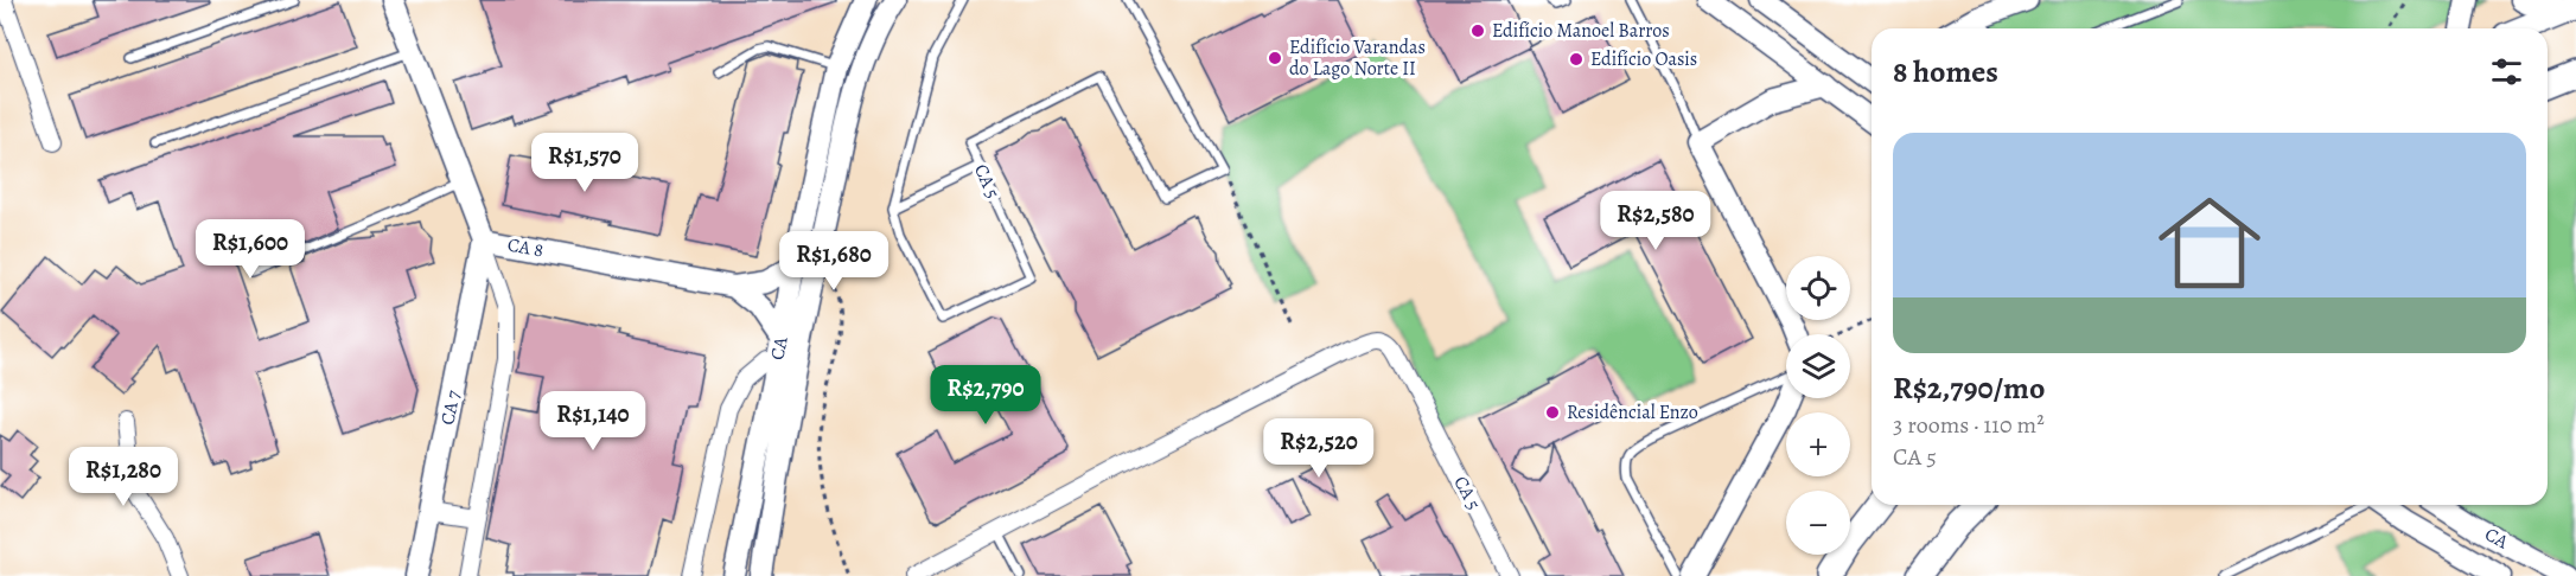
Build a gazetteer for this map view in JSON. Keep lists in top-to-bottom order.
{
  "streets": {
    "street": [
      "CA 5",
      "CA 8",
      "CA",
      "CA 7"
    ]
  },
  "crossings": [
    ["CA 8", "CA"],
    ["CA 8", "CA 7"]
  ],
  "places": [
    "Edifício Manoel Barros",
    "Edifício Varandas do Lago Norte II",
    "Edifício Oasis",
    "Residêncial Enzo"
  ],
  "page": {
    "heading": "8 homes",
    "list": [
      {
        "name": "R$2,790/mo",
        "note": "3 rooms · 110 m² · CA 5"
      }
    ],
    "price": [
      "R$1,570",
      "R$2,580",
      "R$1,600",
      "R$1,680",
      "R$2,790",
      "R$1,140",
      "R$2,520",
      "R$1,280"
    ],
    "map_buttons": ["+", "−"]
  }
}
